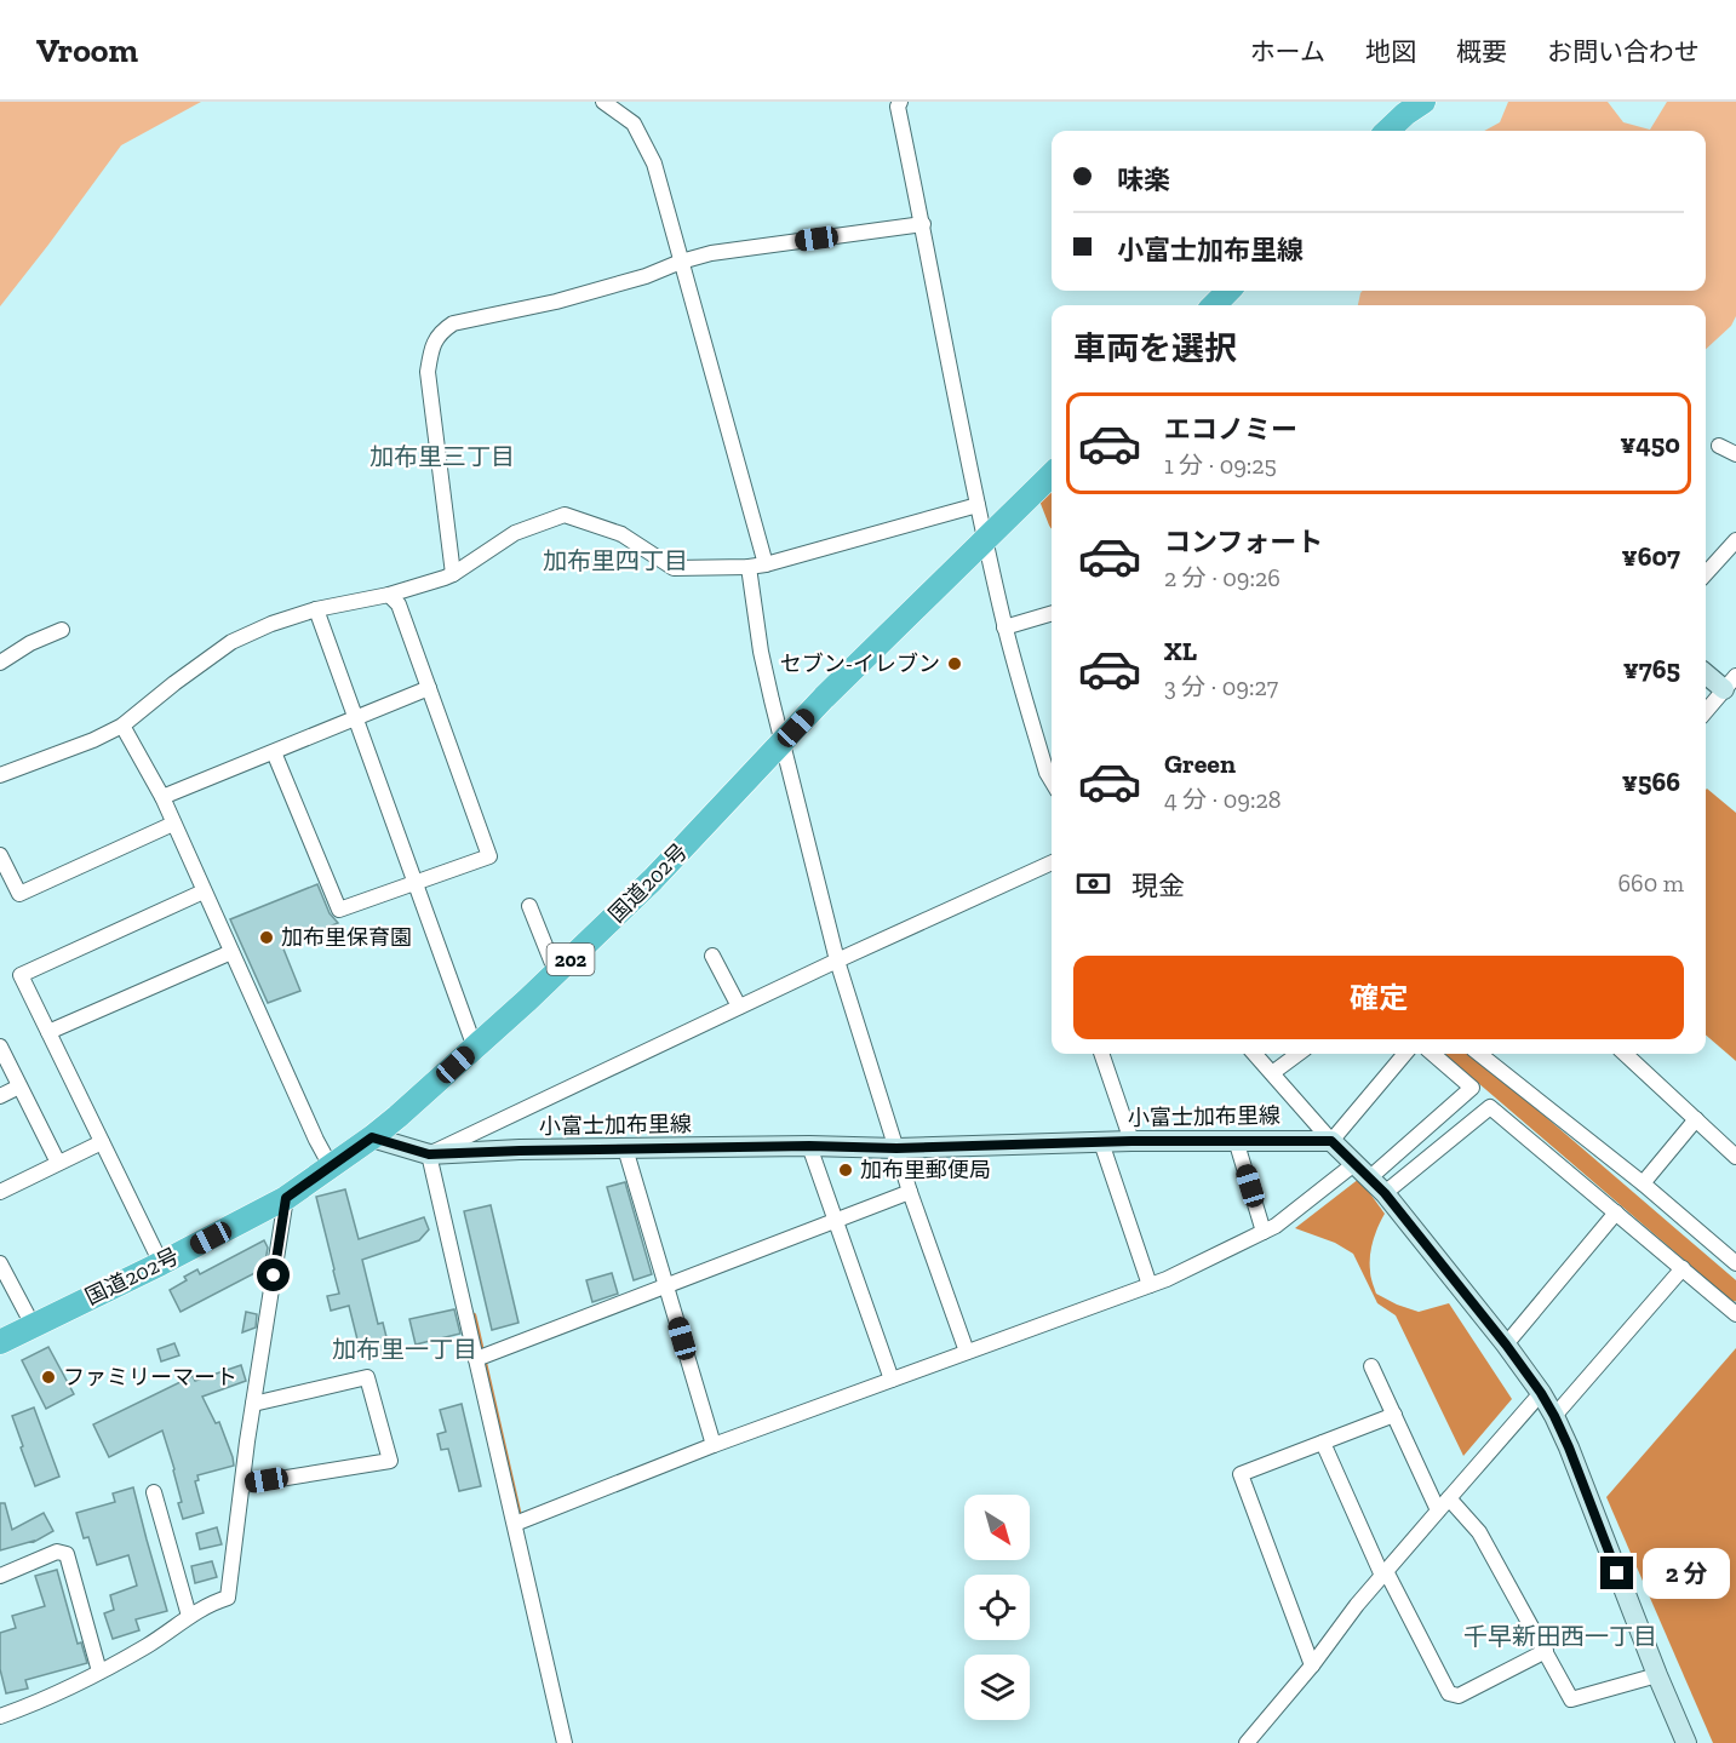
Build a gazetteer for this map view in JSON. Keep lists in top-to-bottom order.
{
  "streets": {
    "highway": ["国道202号", "202"],
    "main road": ["小富士加布里線"]
  },
  "crossings": [
    ["国道202号", "小富士加布里線"]
  ],
  "districts": [
    "加布里三丁目",
    "加布里四丁目",
    "加布里一丁目",
    "千早新田西一丁目"
  ],
  "places": [
    "セブン-イレブン",
    "加布里保育園",
    "加布里郵便局",
    "ファミリーマート"
  ],
  "north": "bottom right",
  "page": {
    "header": "Vroom",
    "nav": [
      "ホーム",
      "地図",
      "概要",
      "お問い合わせ"
    ],
    "banner": ["味楽", "小富士加布里線"],
    "heading": "車両を選択",
    "list": [
      {
        "name": "エコノミー",
        "note": "1 分 · 09:25",
        "value": "¥450"
      },
      {
        "name": "コンフォート",
        "note": "2 分 · 09:26",
        "value": "¥607"
      },
      {
        "name": "XL",
        "note": "3 分 · 09:27",
        "value": "¥765"
      },
      {
        "name": "Green",
        "note": "4 分 · 09:28",
        "value": "¥566"
      }
    ],
    "pay": ["現金", "660 m"],
    "buttons": "確定",
    "bubble": "2 分"
  }
}
